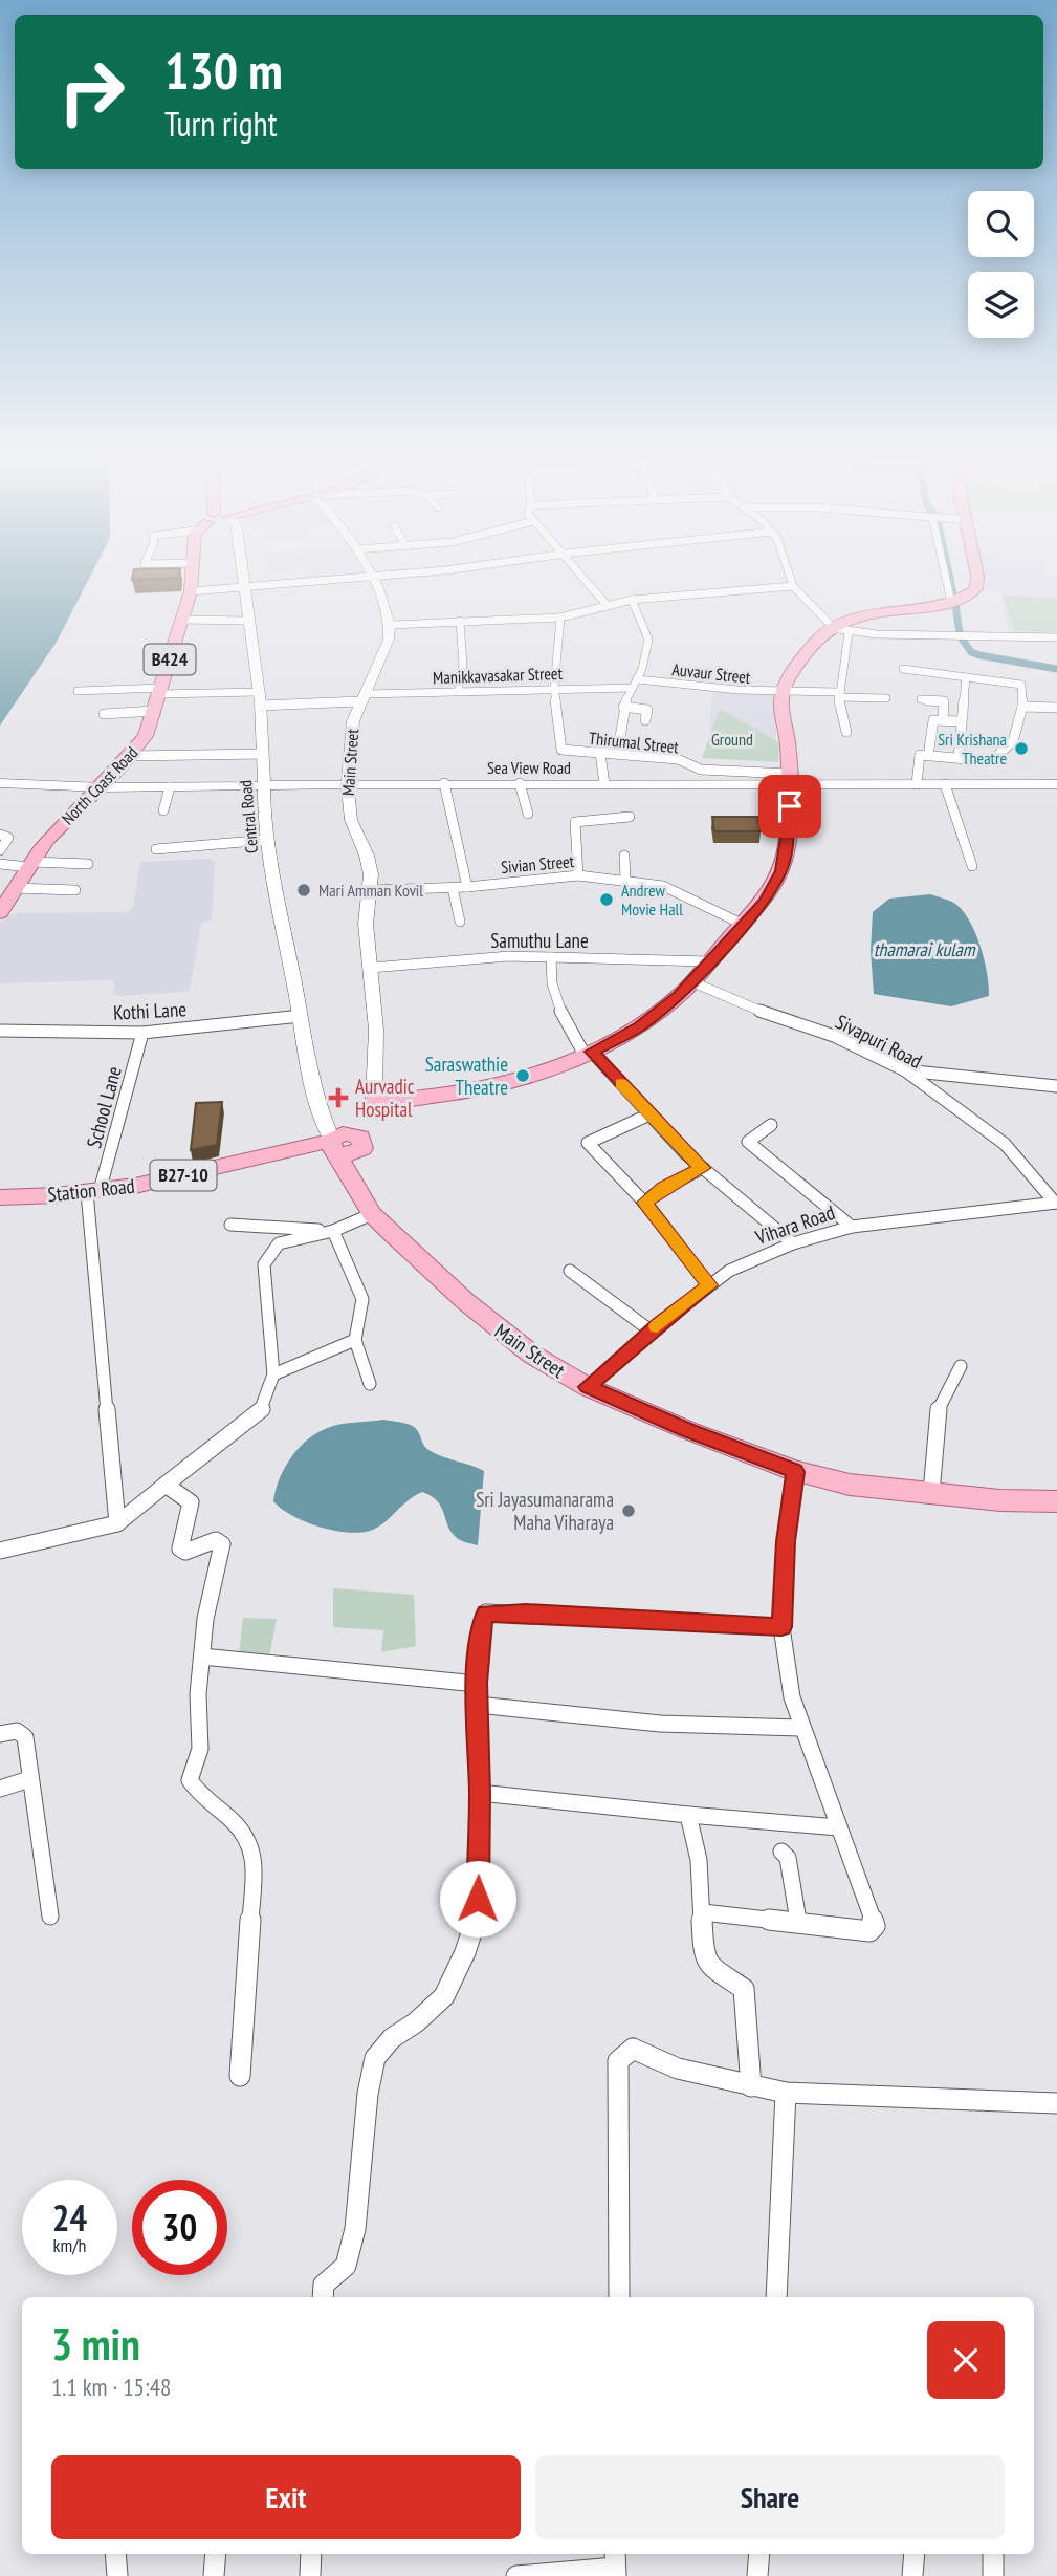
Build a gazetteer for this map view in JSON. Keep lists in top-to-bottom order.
{
  "streets": {
    "main road": [
      "B424",
      "Main Street",
      "Sea View Road",
      "North Coast Road",
      "Central Road",
      "B27-10",
      "Station Road"
    ],
    "street": [
      "Auvaur Street",
      "Manikkavasakar Street",
      "Thirumal Street",
      "Sivian Street",
      "Samuthu Lane",
      "Kothi Lane",
      "Sivapuri Road",
      "School Lane",
      "Vihara Road"
    ]
  },
  "crossings": [
    ["Manikkavasakar Street", "Thirumal Street"],
    ["Manikkavasakar Street", "Main Street"],
    ["Manikkavasakar Street", "Central Road"],
    ["Thirumal Street", "Sea View Road"],
    ["Main Street", "Sea View Road"],
    ["Main Street", "Central Road"],
    ["Main Street", "Sivian Street"],
    ["Main Street", "Samuthu Lane"],
    ["Main Street", "Station Road"],
    ["Main Street", "Vihara Road"],
    ["Sea View Road", "North Coast Road"],
    ["Sea View Road", "Central Road"],
    ["Central Road", "Kothi Lane"],
    ["Central Road", "Station Road"],
    ["Kothi Lane", "School Lane"],
    ["Sivapuri Road", "Vihara Road"],
    ["School Lane", "Station Road"]
  ],
  "water": ["thamarai kulam"],
  "parks": ["Ground"],
  "places": {
    "other": [
      "Sri Krishana Theatre",
      "Mari Amman Kovil",
      "Andrew Movie Hall",
      "Saraswathie Theatre",
      "Sri Jayasumanarama Maha Viharaya"
    ],
    "health": ["Aurvadic Hospital"]
  },
  "page": {
    "turn": ["130 m", "Turn right"],
    "speed": "24 km/h",
    "limit": "30",
    "heading": ["3 min", "1.1 km · 15:48"],
    "buttons": ["Exit", "Share"]
  }
}
